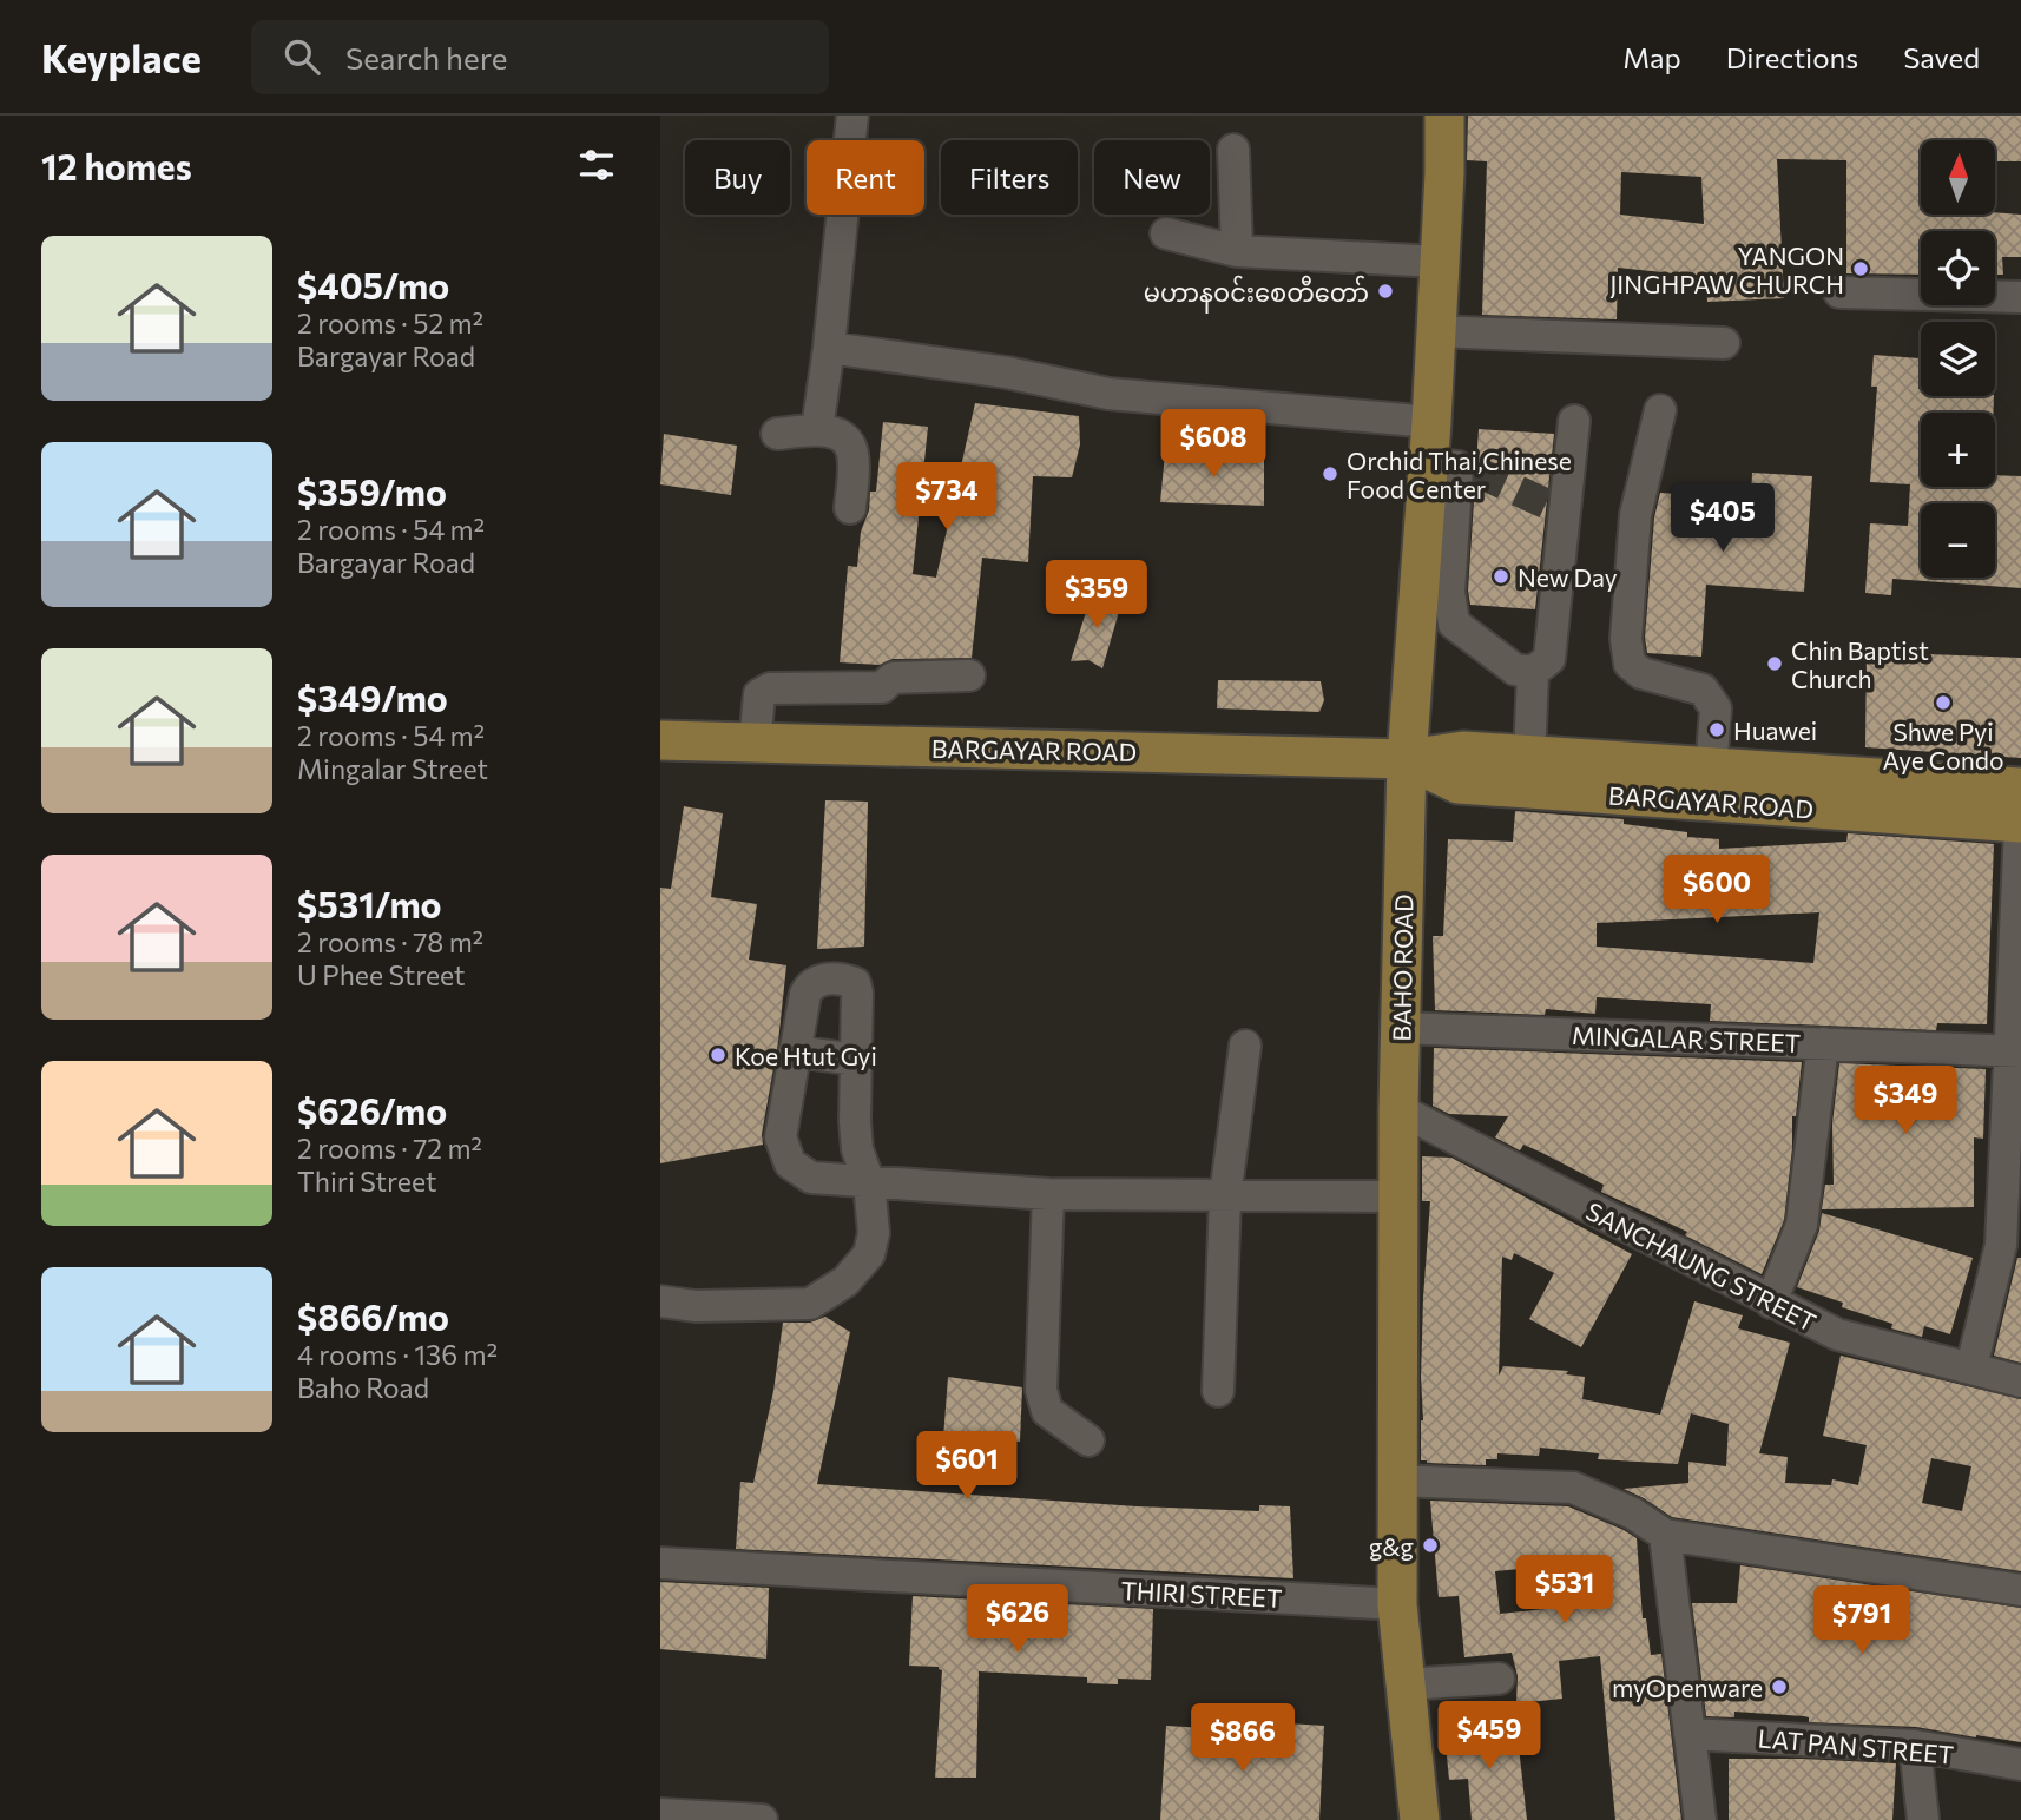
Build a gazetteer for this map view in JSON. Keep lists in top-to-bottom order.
{
  "streets": {
    "main road": ["BARGAYAR ROAD", "BAHO ROAD"],
    "street": [
      "MINGALAR STREET",
      "SANCHAUNG STREET",
      "THIRI STREET",
      "LAT PAN STREET"
    ]
  },
  "crossings": [
    ["BARGAYAR ROAD", "BAHO ROAD"],
    ["BAHO ROAD", "MINGALAR STREET"],
    ["BAHO ROAD", "SANCHAUNG STREET"],
    ["BAHO ROAD", "THIRI STREET"]
  ],
  "places": [
    "YANGON JINGHPAW CHURCH",
    "မဟာနဝင်းစေတီတော်",
    "Orchid Thai,Chinese Food Center",
    "New Day",
    "Chin Baptist Church",
    "Shwe Pyi Aye Condo",
    "Huawei",
    "Koe Htut Gyi",
    "g&g",
    "myOpenware"
  ],
  "north": "top",
  "page": {
    "header": "Keyplace",
    "search": "Search here",
    "nav": ["Map", "Directions", "Saved"],
    "heading": "12 homes",
    "map_buttons": ["+", "−"],
    "chip": [
      "Buy",
      "Rent",
      "Filters",
      "New"
    ],
    "list": [
      {
        "name": "$405/mo",
        "note": "2 rooms · 52 m² · Bargayar Road"
      },
      {
        "name": "$359/mo",
        "note": "2 rooms · 54 m² · Bargayar Road"
      },
      {
        "name": "$349/mo",
        "note": "2 rooms · 54 m² · Mingalar Street"
      },
      {
        "name": "$531/mo",
        "note": "2 rooms · 78 m² · U Phee Street"
      },
      {
        "name": "$626/mo",
        "note": "2 rooms · 72 m² · Thiri Street"
      },
      {
        "name": "$866/mo",
        "note": "4 rooms · 136 m² · Baho Road"
      }
    ],
    "price": [
      "$608",
      "$734",
      "$405",
      "$359",
      "$600",
      "$349",
      "$601",
      "$531",
      "$626",
      "$791",
      "$459",
      "$866"
    ]
  }
}
